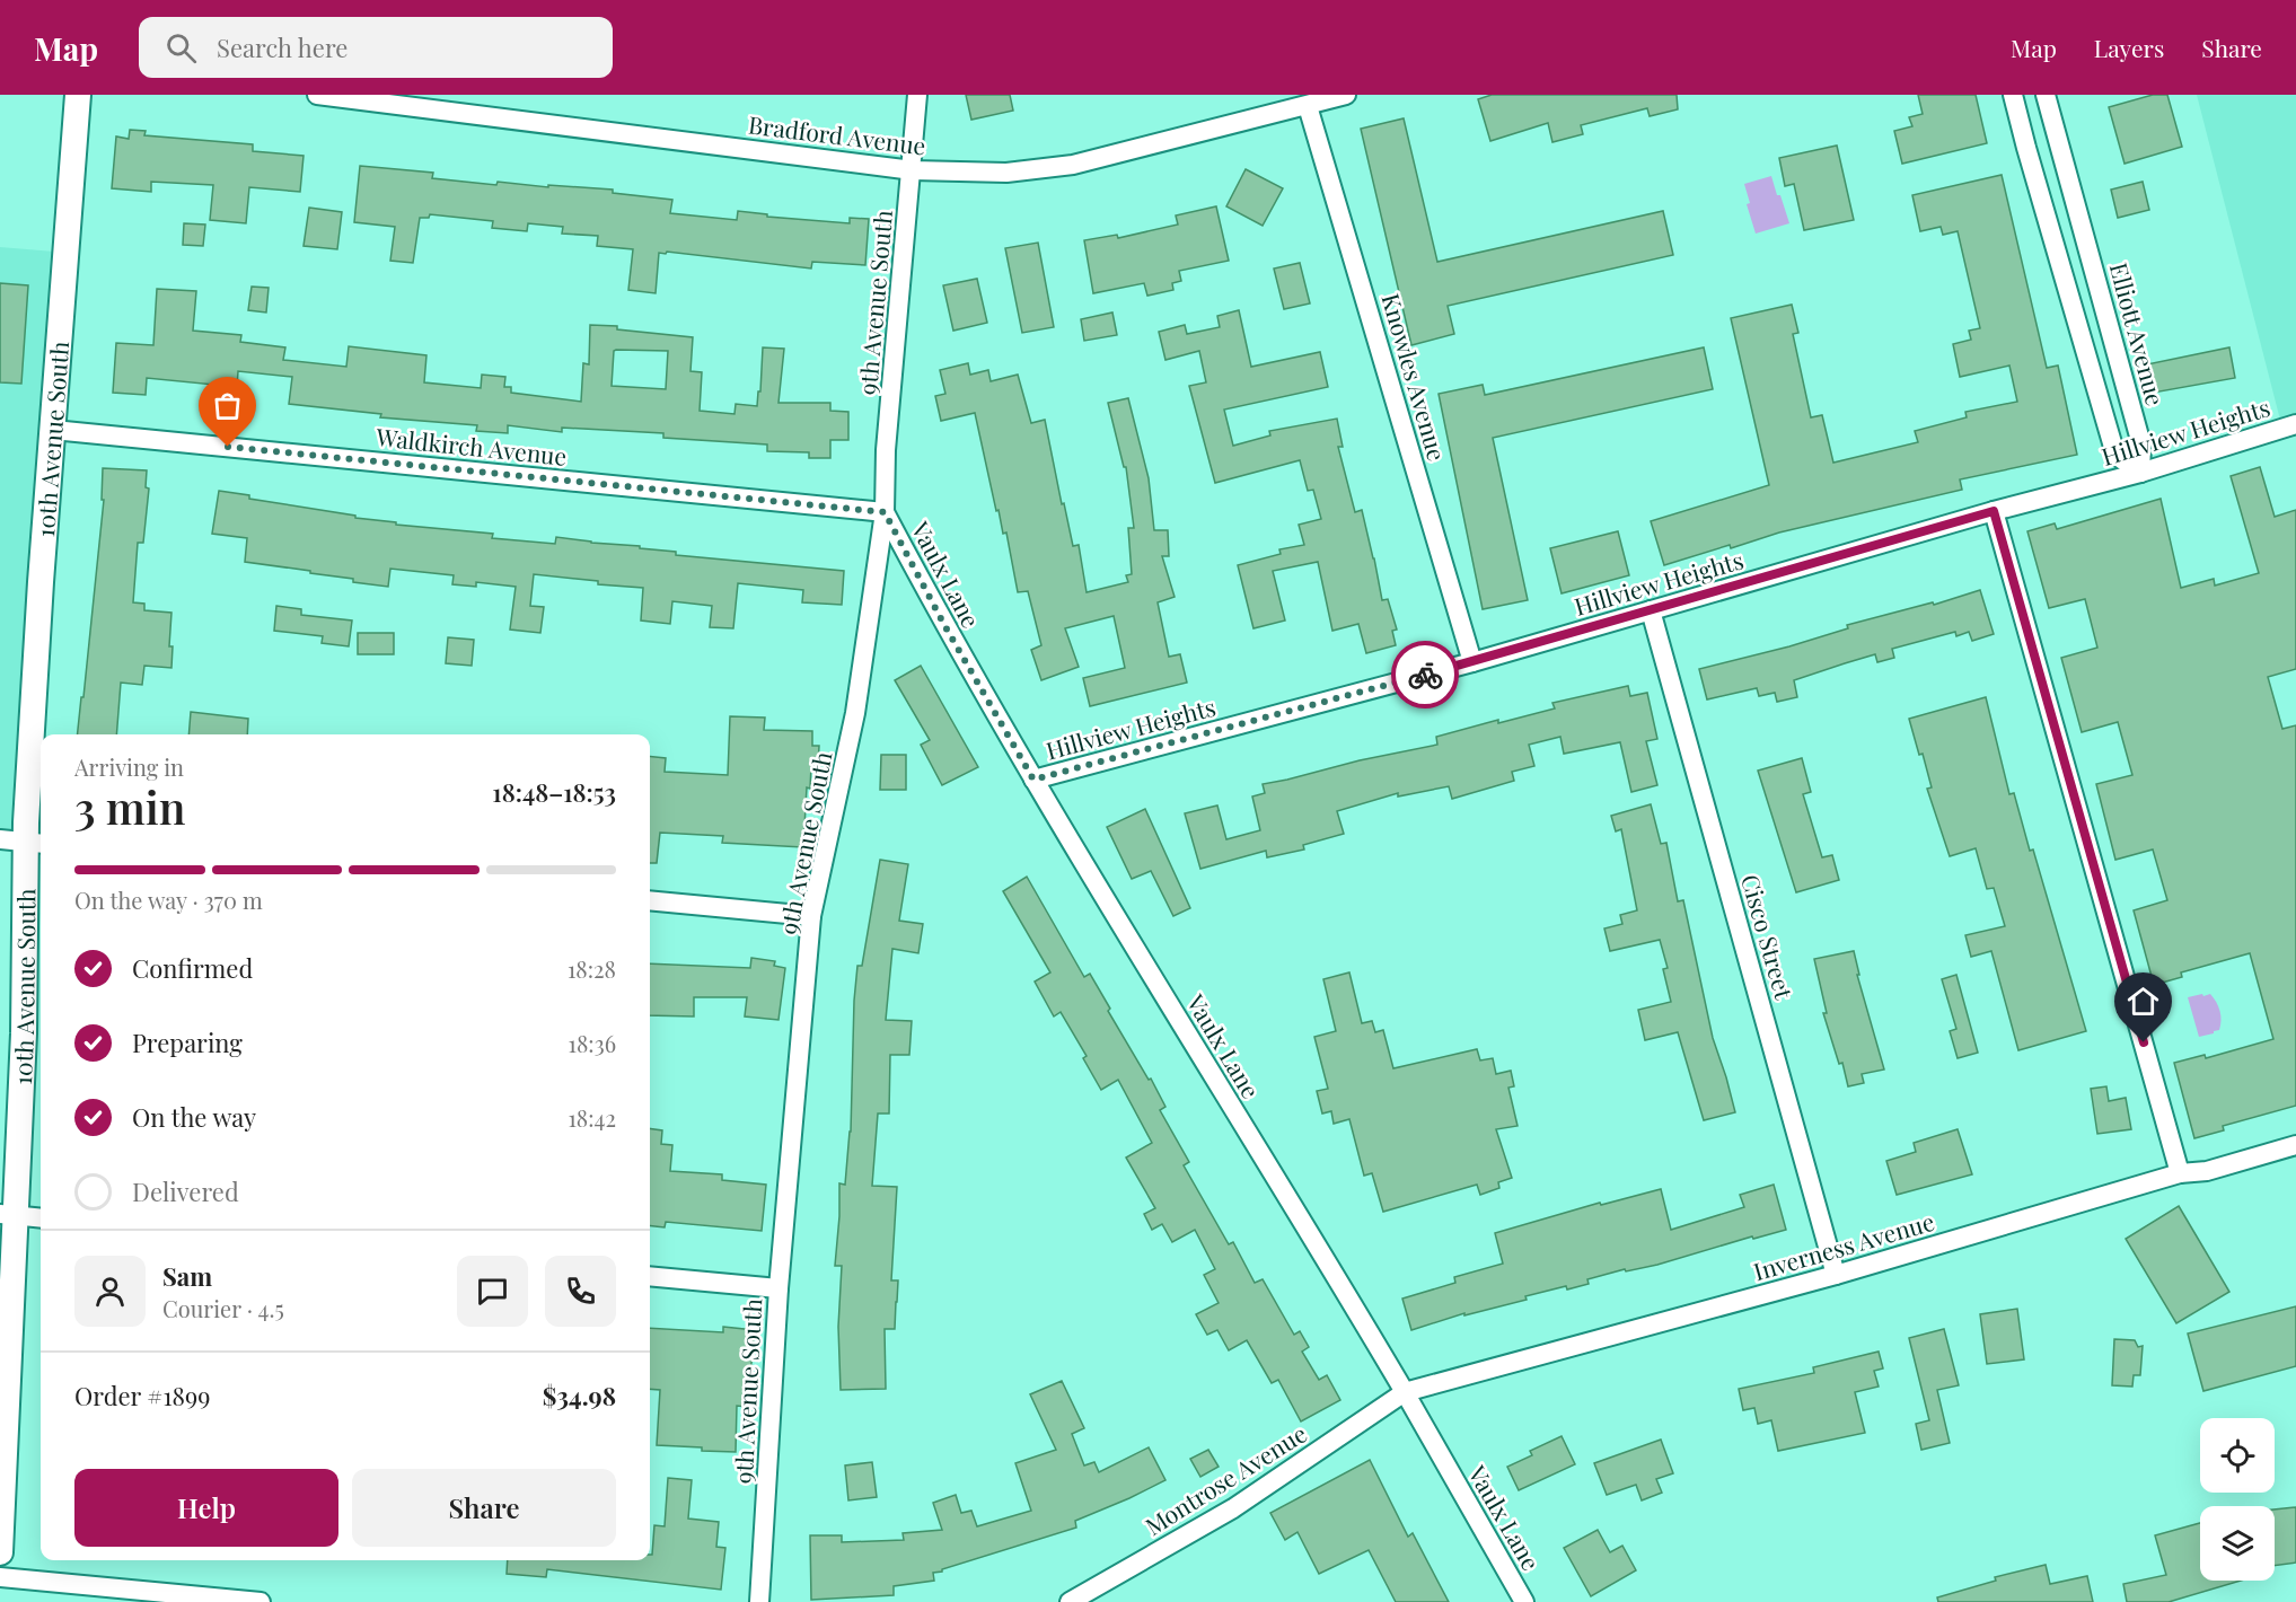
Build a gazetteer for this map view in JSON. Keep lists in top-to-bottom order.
{
  "streets": {
    "street": [
      "Bradford Avenue",
      "9th Avenue South",
      "Elliott Avenue",
      "Knowles Avenue",
      "Hillview Heights",
      "10th Avenue South",
      "Waldkirch Avenue",
      "Vaulx Lane",
      "Cisco Street",
      "Inverness Avenue",
      "Montrose Avenue"
    ]
  },
  "crossings": [
    ["Bradford Avenue", "9th Avenue South"],
    ["Bradford Avenue", "Knowles Avenue"],
    ["9th Avenue South", "Waldkirch Avenue"],
    ["9th Avenue South", "Vaulx Lane"],
    ["Elliott Avenue", "Hillview Heights"],
    ["Knowles Avenue", "Hillview Heights"],
    ["Hillview Heights", "Vaulx Lane"],
    ["Hillview Heights", "Cisco Street"],
    ["10th Avenue South", "Waldkirch Avenue"],
    ["Waldkirch Avenue", "Vaulx Lane"],
    ["Vaulx Lane", "Inverness Avenue"],
    ["Vaulx Lane", "Montrose Avenue"],
    ["Cisco Street", "Inverness Avenue"],
    ["Inverness Avenue", "Montrose Avenue"]
  ],
  "page": {
    "header": "Map",
    "search": "Search here",
    "nav": ["Map", "Layers", "Share"],
    "heading": ["3 min", "Arriving in", "18:48–18:53"],
    "panel": [
      "Sam",
      "Courier · 4.5",
      "Order #1899",
      "$34.98"
    ],
    "bar": "On the way · 370 m",
    "list": [
      ["Confirmed", "18:28"],
      ["Preparing", "18:36"],
      ["On the way", "18:42"],
      "Delivered"
    ],
    "buttons": ["Help", "Share"]
  }
}
